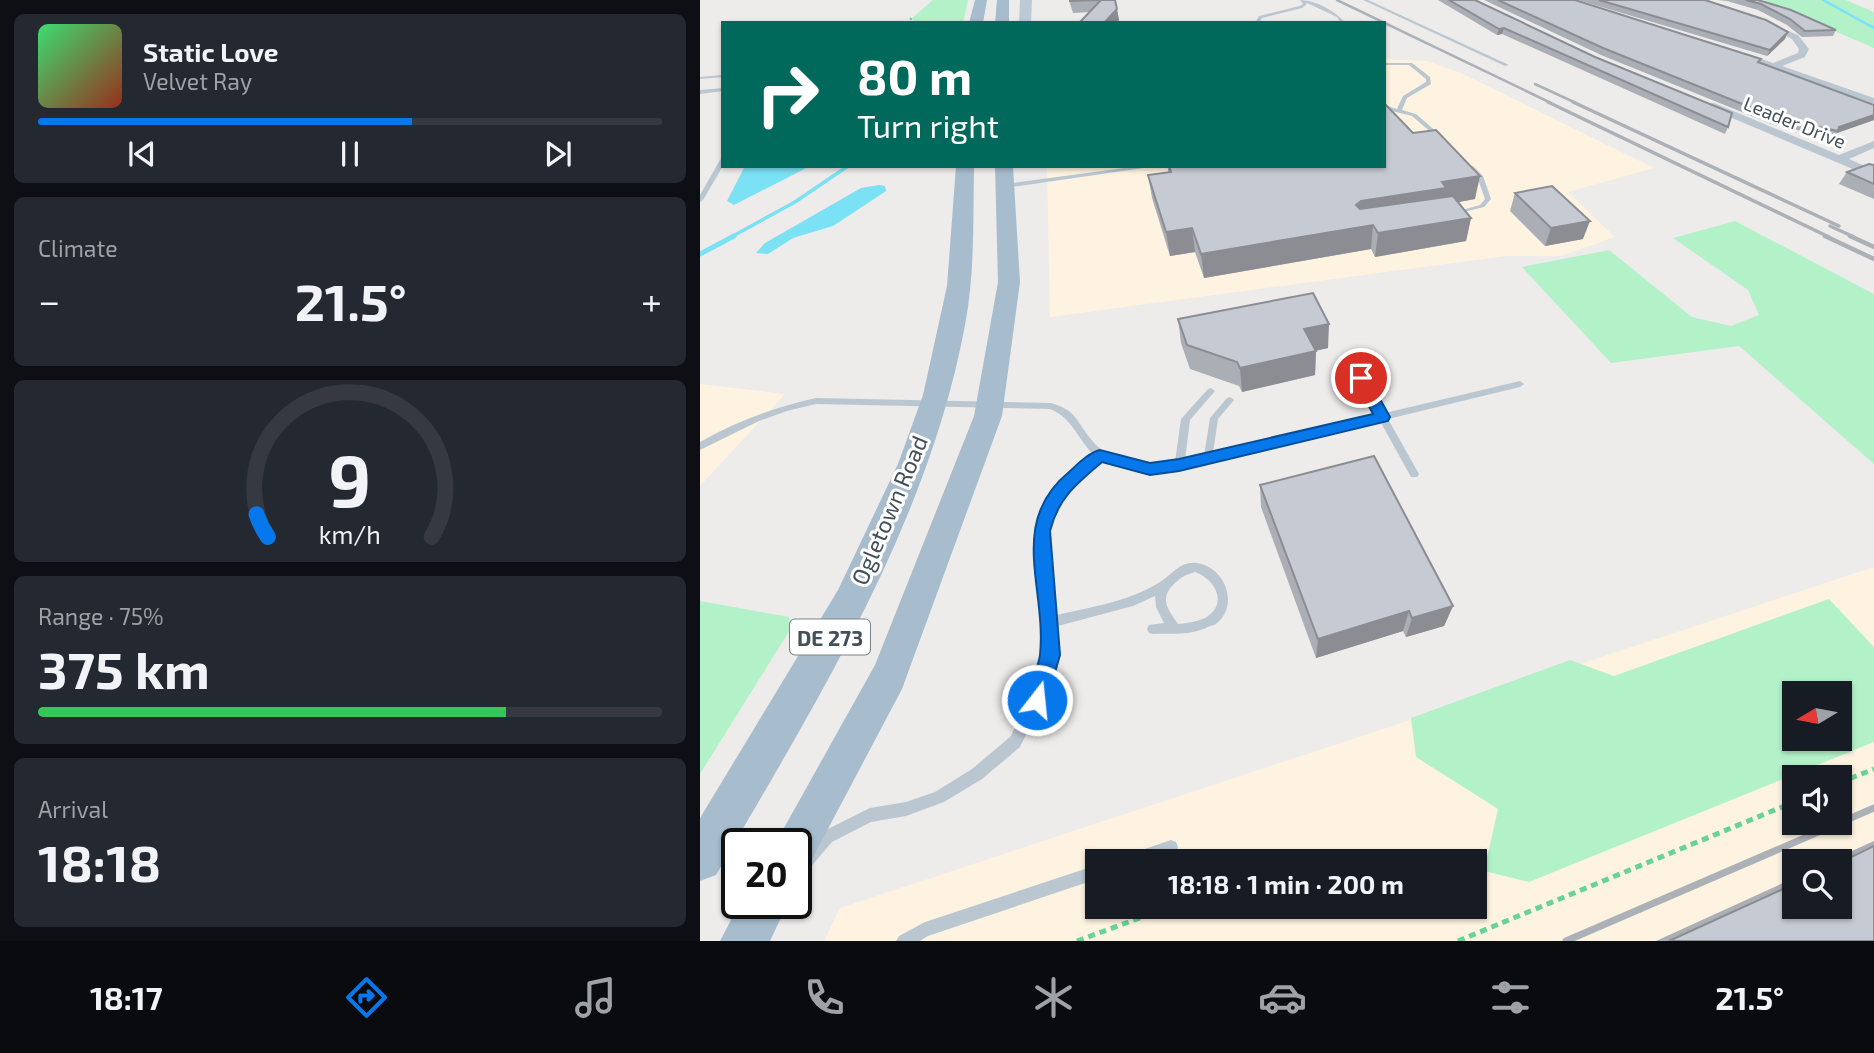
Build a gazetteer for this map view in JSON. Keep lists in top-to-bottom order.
{
  "streets": {
    "main road": ["Ogletown Road", "DE 273"],
    "street": ["Leader Drive"]
  },
  "north": "left",
  "page": {
    "turn": ["80 m", "Turn right"],
    "song": ["Static Love", "Velvet Ray"],
    "tile": [
      "Climate",
      ["Range · 75%", "375 km"],
      ["Arrival", "18:18"]
    ],
    "heat": ["−", "21.5°", "+"],
    "limit": "20",
    "trip": "18:18 · 1 min · 200 m",
    "tabs": ["18:17", "21.5°"],
    "gauge": ["9", "km/h"]
  }
}
